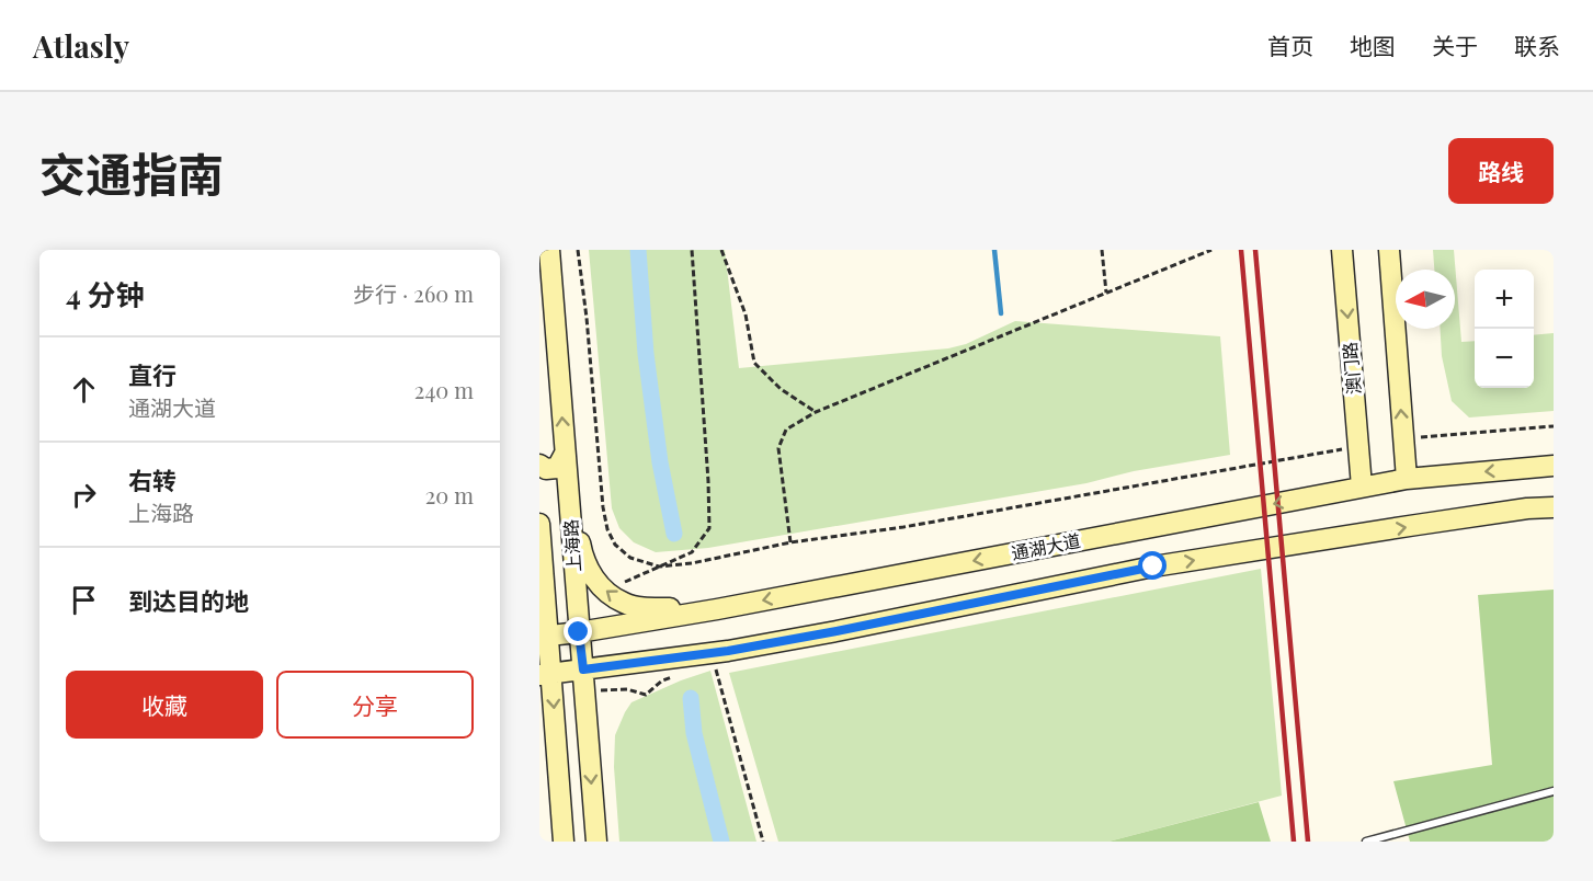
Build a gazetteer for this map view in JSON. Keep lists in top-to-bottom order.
{
  "streets": {
    "street": ["澳门路", "上海路", "通湖大道"]
  },
  "crossings": [
    ["澳门路", "通湖大道"],
    ["上海路", "通湖大道"]
  ],
  "north": "left",
  "page": {
    "header": "Atlasly",
    "nav": [
      "首页",
      "地图",
      "关于",
      "联系"
    ],
    "title": "交通指南",
    "buttons": [
      "路线",
      ["收藏", "分享"]
    ],
    "heading": ["4 分钟", "步行 · 260 m"],
    "map_buttons": ["+", "−"],
    "list": [
      ["直行", "通湖大道", "240 m"],
      ["右转", "上海路", "20 m"],
      "到达目的地"
    ]
  }
}
